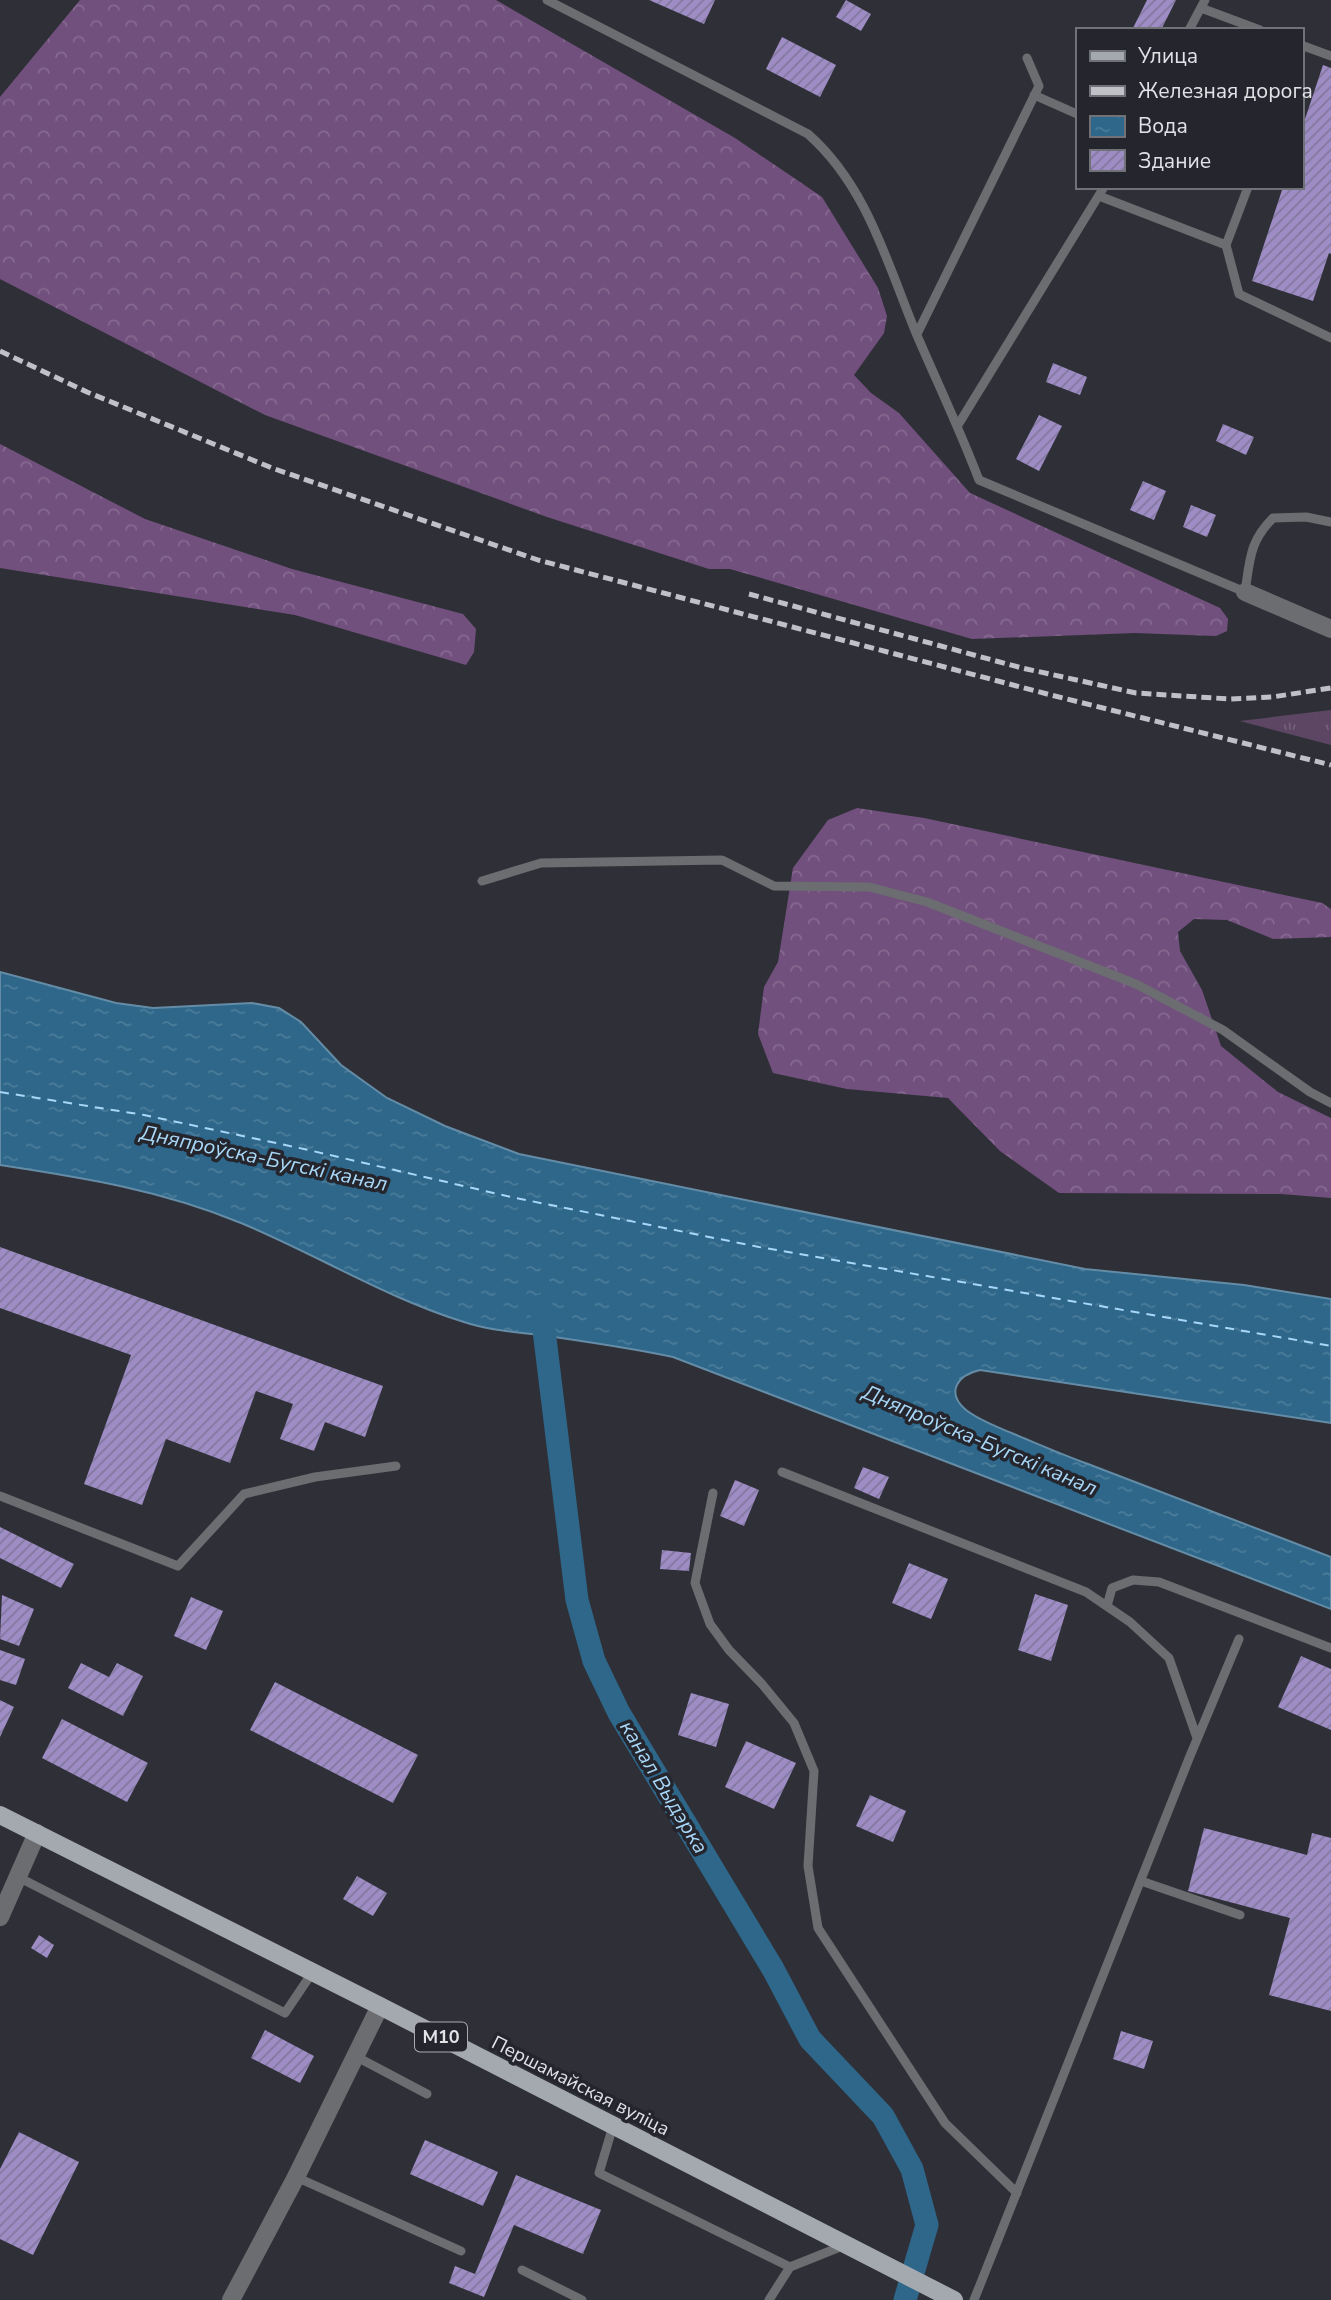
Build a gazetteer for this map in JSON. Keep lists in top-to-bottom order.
{
  "streets": {
    "main road": ["М10", "Першамайская вуліца"]
  },
  "water": ["Дняпроўска-Бугскі канал", "канал Выдэрка"],
  "legend": [
    "Улица",
    "Железная дорога",
    "Вода",
    "Здание"
  ]
}
